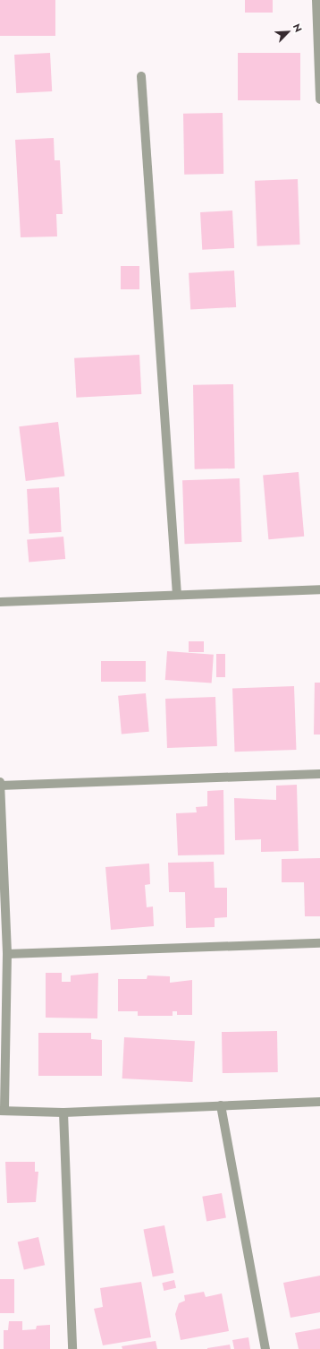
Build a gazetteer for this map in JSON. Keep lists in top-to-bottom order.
{
  "north": "top right"
}
